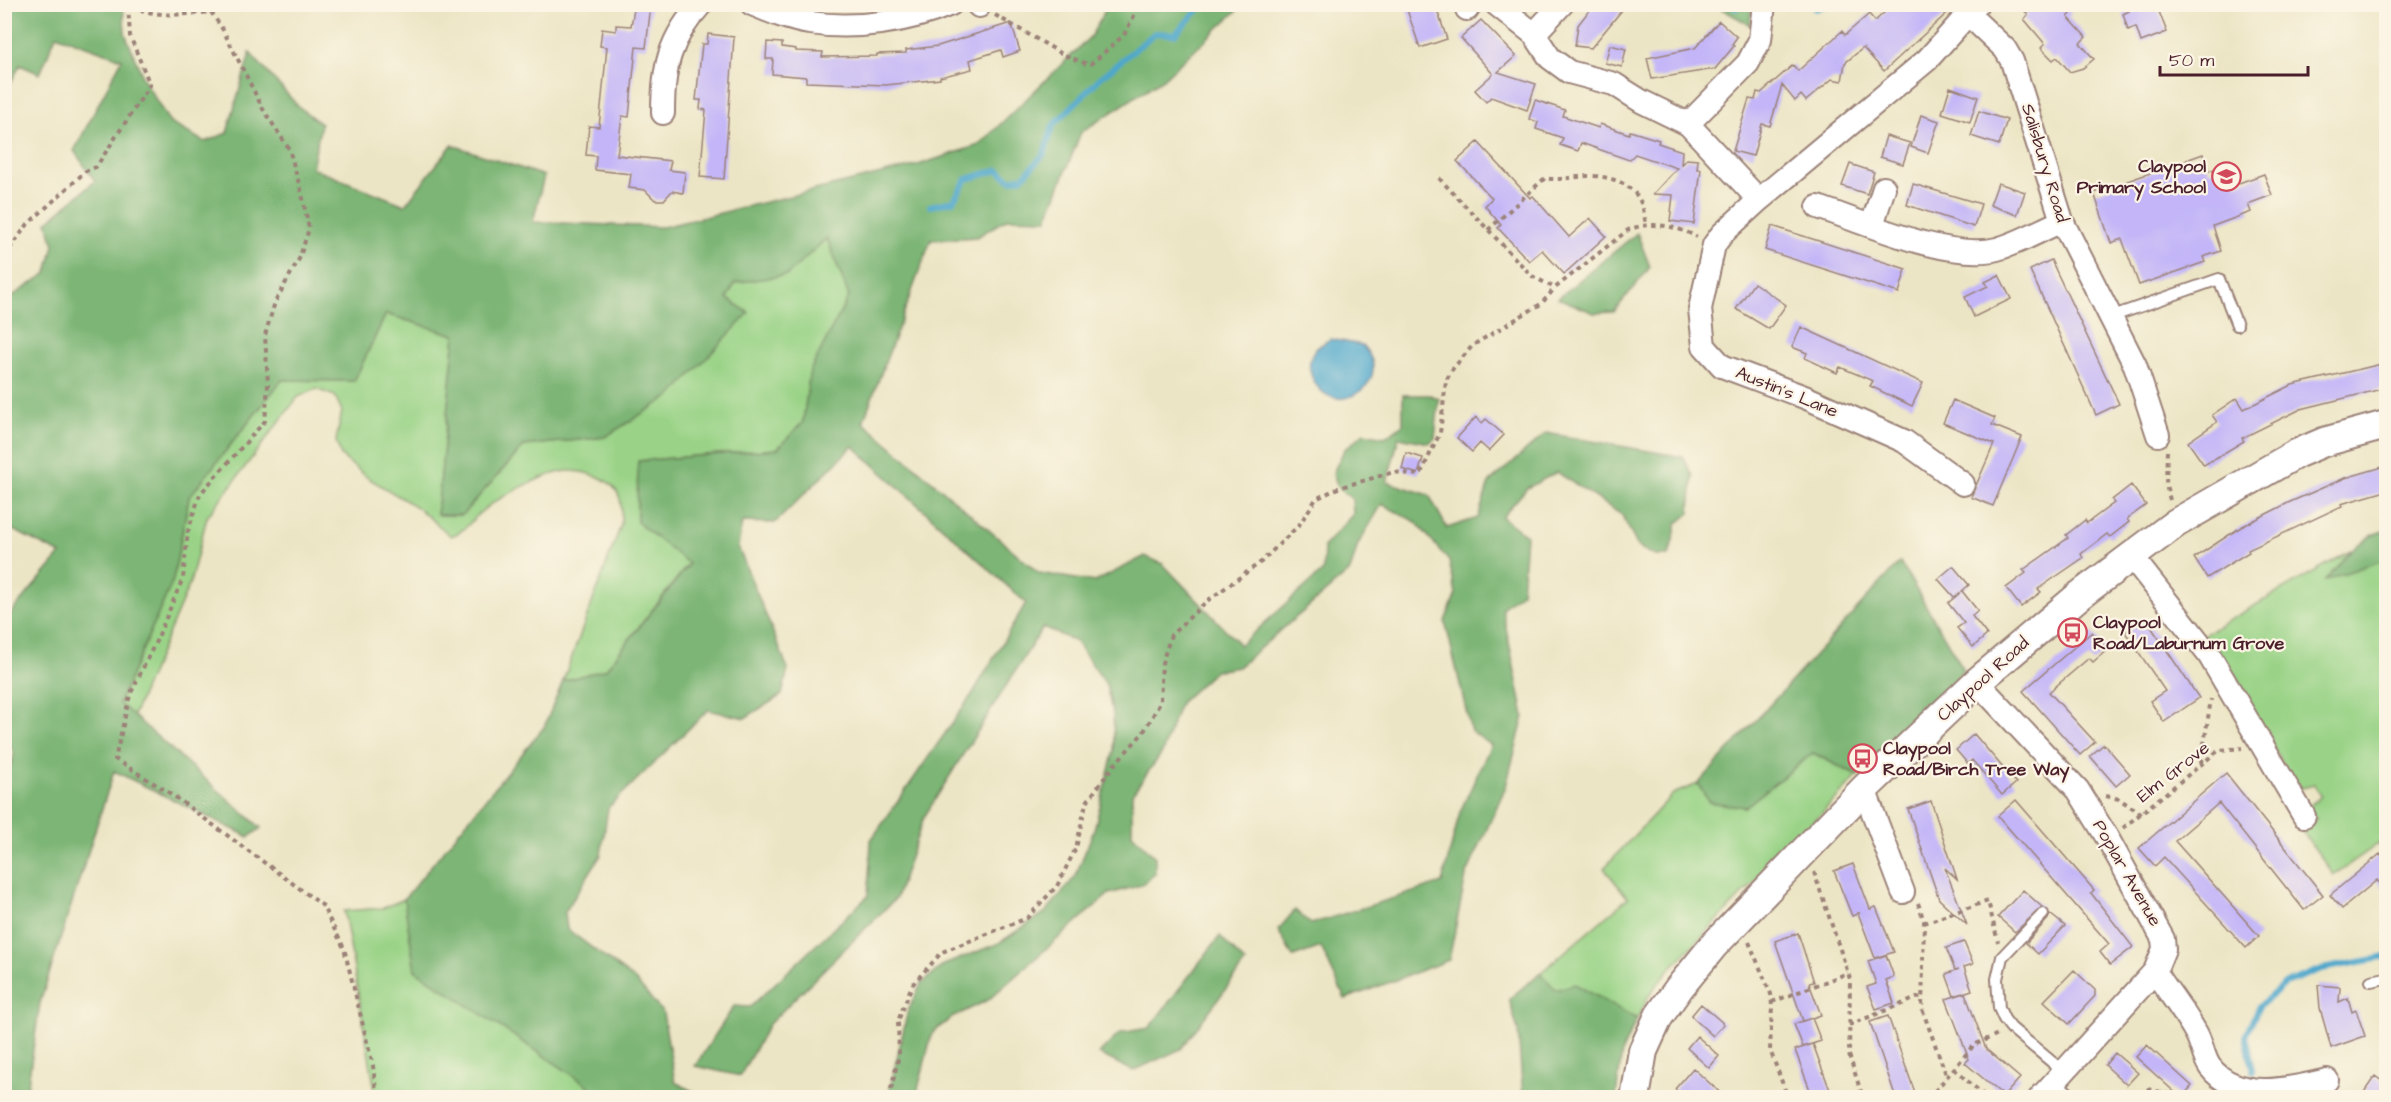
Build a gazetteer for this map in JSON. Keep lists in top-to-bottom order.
{
  "streets": {
    "street": [
      "Salisbury Road",
      "Austin's Lane",
      "Claypool Road",
      "Poplar Avenue"
    ],
    "path": ["Elm Grove"]
  },
  "crossings": [
    ["Claypool Road", "Poplar Avenue"],
    ["Elm Grove", "Poplar Avenue"]
  ],
  "places": {
    "school or university": ["Claypool Primary School"],
    "bus stop": ["Claypool Road/Laburnum Grove", "Claypool Road/Birch Tree Way"]
  },
  "scale_bar": "50 m"
}
